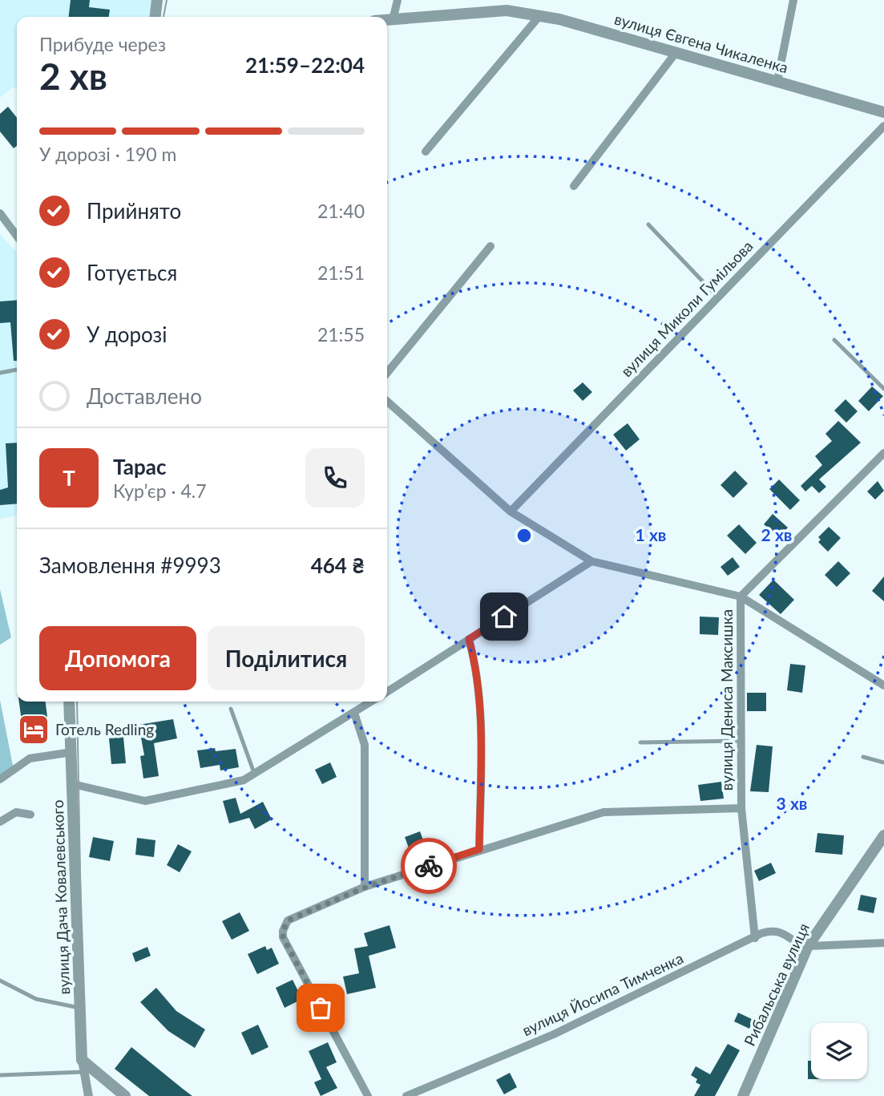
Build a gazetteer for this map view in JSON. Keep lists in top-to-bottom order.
{
  "streets": {
    "street": [
      "вулиця Євгена Чикаленка",
      "вулиця Миколи Гумільова",
      "вулиця Дениса Максишка",
      "вулиця Дача Ковалевського",
      "Рибальська вулиця",
      "вулиця Йосипа Тимченка"
    ]
  },
  "crossings": [
    ["вулиця Дениса Максишка", "вулиця Йосипа Тимченка"],
    ["Рибальська вулиця", "вулиця Йосипа Тимченка"]
  ],
  "places": {
    "hotel": ["Готель Redling"]
  },
  "page": {
    "heading": ["2 хв", "Прибуде через", "21:59–22:04"],
    "panel": [
      "Тарас",
      "Кур’єр · 4.7",
      "Замовлення #9993",
      "464 ₴"
    ],
    "bar": "У дорозі · 190 m",
    "list": [
      ["Прийнято", "21:40"],
      ["Готується", "21:51"],
      ["У дорозі", "21:55"],
      "Доставлено"
    ],
    "round": "Т",
    "buttons": ["Допомога", "Поділитися"]
  },
  "rings": ["1 хв", "2 хв", "3 хв"]
}
